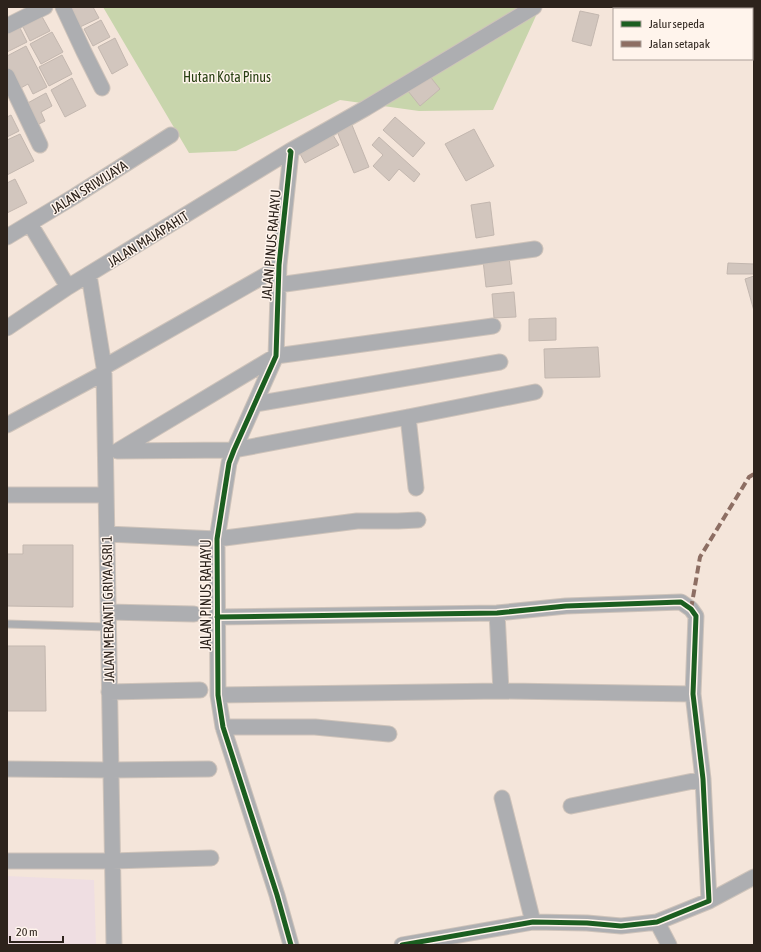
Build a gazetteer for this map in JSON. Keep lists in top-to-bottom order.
{
  "streets": {
    "street": [
      "JALAN SRIWIJAYA",
      "JALAN MAJAPAHIT",
      "JALAN PINUS RAHAYU",
      "JALAN MERANTI GRIYA ASRI 1"
    ]
  },
  "crossings": [
    ["JALAN MAJAPAHIT", "JALAN PINUS RAHAYU"],
    ["JALAN MAJAPAHIT", "JALAN MERANTI GRIYA ASRI 1"]
  ],
  "parks": ["Hutan Kota Pinus"],
  "legend": ["Jalur sepeda", "Jalan setapak"],
  "scale_bar": "20 m"
}
